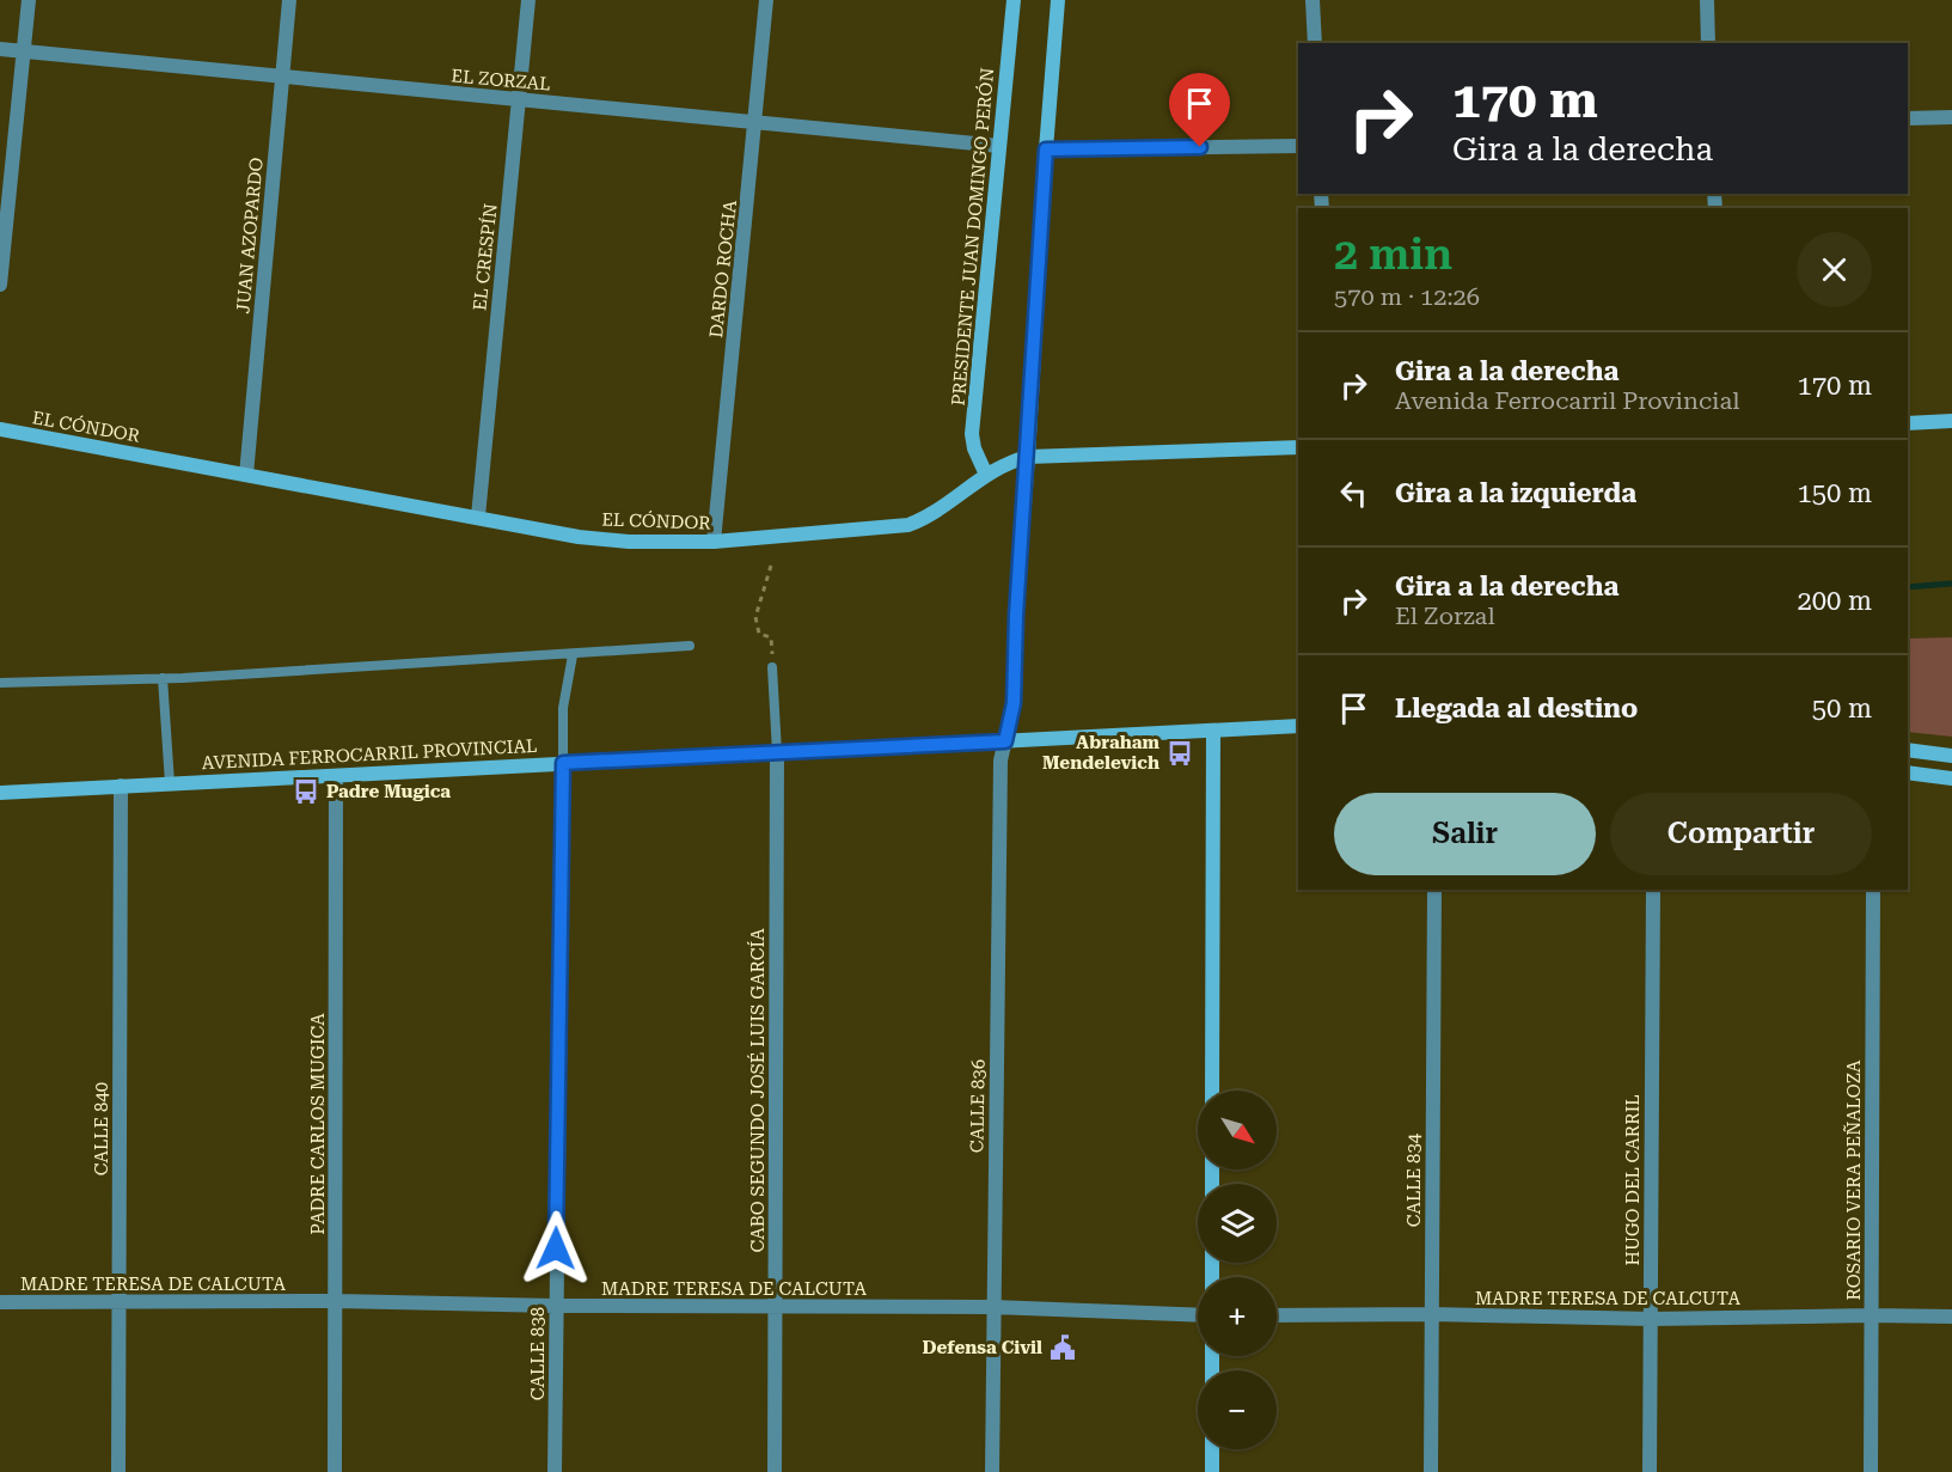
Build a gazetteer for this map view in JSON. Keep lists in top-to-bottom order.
{
  "streets": {
    "main road": ["PRESIDENTE JUAN DOMINGO PERÓN", "EL CÓNDOR", "AVENIDA FERROCARRIL PROVINCIAL"],
    "street": [
      "EL ZORZAL",
      "JUAN AZOPARDO",
      "EL CRESPÍN",
      "DARDO ROCHA",
      "CABO SEGUNDO JOSÉ LUIS GARCÍA",
      "CALLE 836",
      "PADRE CARLOS MUGICA",
      "CALLE 840",
      "CALLE 834",
      "HUGO DEL CARRIL",
      "ROSARIO VERA PEÑALOZA",
      "MADRE TERESA DE CALCUTA",
      "CALLE 838"
    ]
  },
  "crossings": [
    ["EL ZORZAL", "JUAN AZOPARDO"],
    ["EL ZORZAL", "PRESIDENTE JUAN DOMINGO PERÓN"],
    ["EL ZORZAL", "EL CRESPÍN"],
    ["EL ZORZAL", "DARDO ROCHA"],
    ["JUAN AZOPARDO", "EL CÓNDOR"],
    ["PRESIDENTE JUAN DOMINGO PERÓN", "EL CÓNDOR"],
    ["EL CRESPÍN", "EL CÓNDOR"],
    ["DARDO ROCHA", "EL CÓNDOR"],
    ["AVENIDA FERROCARRIL PROVINCIAL", "CABO SEGUNDO JOSÉ LUIS GARCÍA"],
    ["AVENIDA FERROCARRIL PROVINCIAL", "CALLE 836"],
    ["AVENIDA FERROCARRIL PROVINCIAL", "PADRE CARLOS MUGICA"],
    ["AVENIDA FERROCARRIL PROVINCIAL", "CALLE 840"],
    ["AVENIDA FERROCARRIL PROVINCIAL", "CALLE 838"],
    ["CABO SEGUNDO JOSÉ LUIS GARCÍA", "MADRE TERESA DE CALCUTA"],
    ["CALLE 836", "MADRE TERESA DE CALCUTA"],
    ["PADRE CARLOS MUGICA", "MADRE TERESA DE CALCUTA"],
    ["CALLE 840", "MADRE TERESA DE CALCUTA"],
    ["CALLE 834", "MADRE TERESA DE CALCUTA"],
    ["HUGO DEL CARRIL", "MADRE TERESA DE CALCUTA"],
    ["ROSARIO VERA PEÑALOZA", "MADRE TERESA DE CALCUTA"],
    ["MADRE TERESA DE CALCUTA", "CALLE 838"]
  ],
  "places": {
    "bus stop": ["Abraham Mendelevich", "Padre Mugica"],
    "public building": ["Defensa Civil"]
  },
  "north": "bottom right",
  "page": {
    "turn": ["170 m", "Gira a la derecha"],
    "heading": ["2 min", "570 m · 12:26"],
    "list": [
      {
        "name": "Gira a la derecha",
        "note": "Avenida Ferrocarril Provincial",
        "value": "170 m"
      },
      {
        "name": "Gira a la izquierda",
        "value": "150 m"
      },
      {
        "name": "Gira a la derecha",
        "note": "El Zorzal",
        "value": "200 m"
      },
      {
        "name": "Llegada al destino",
        "value": "50 m"
      }
    ],
    "buttons": ["Salir", "Compartir"],
    "map_buttons": ["+", "−"]
  }
}
